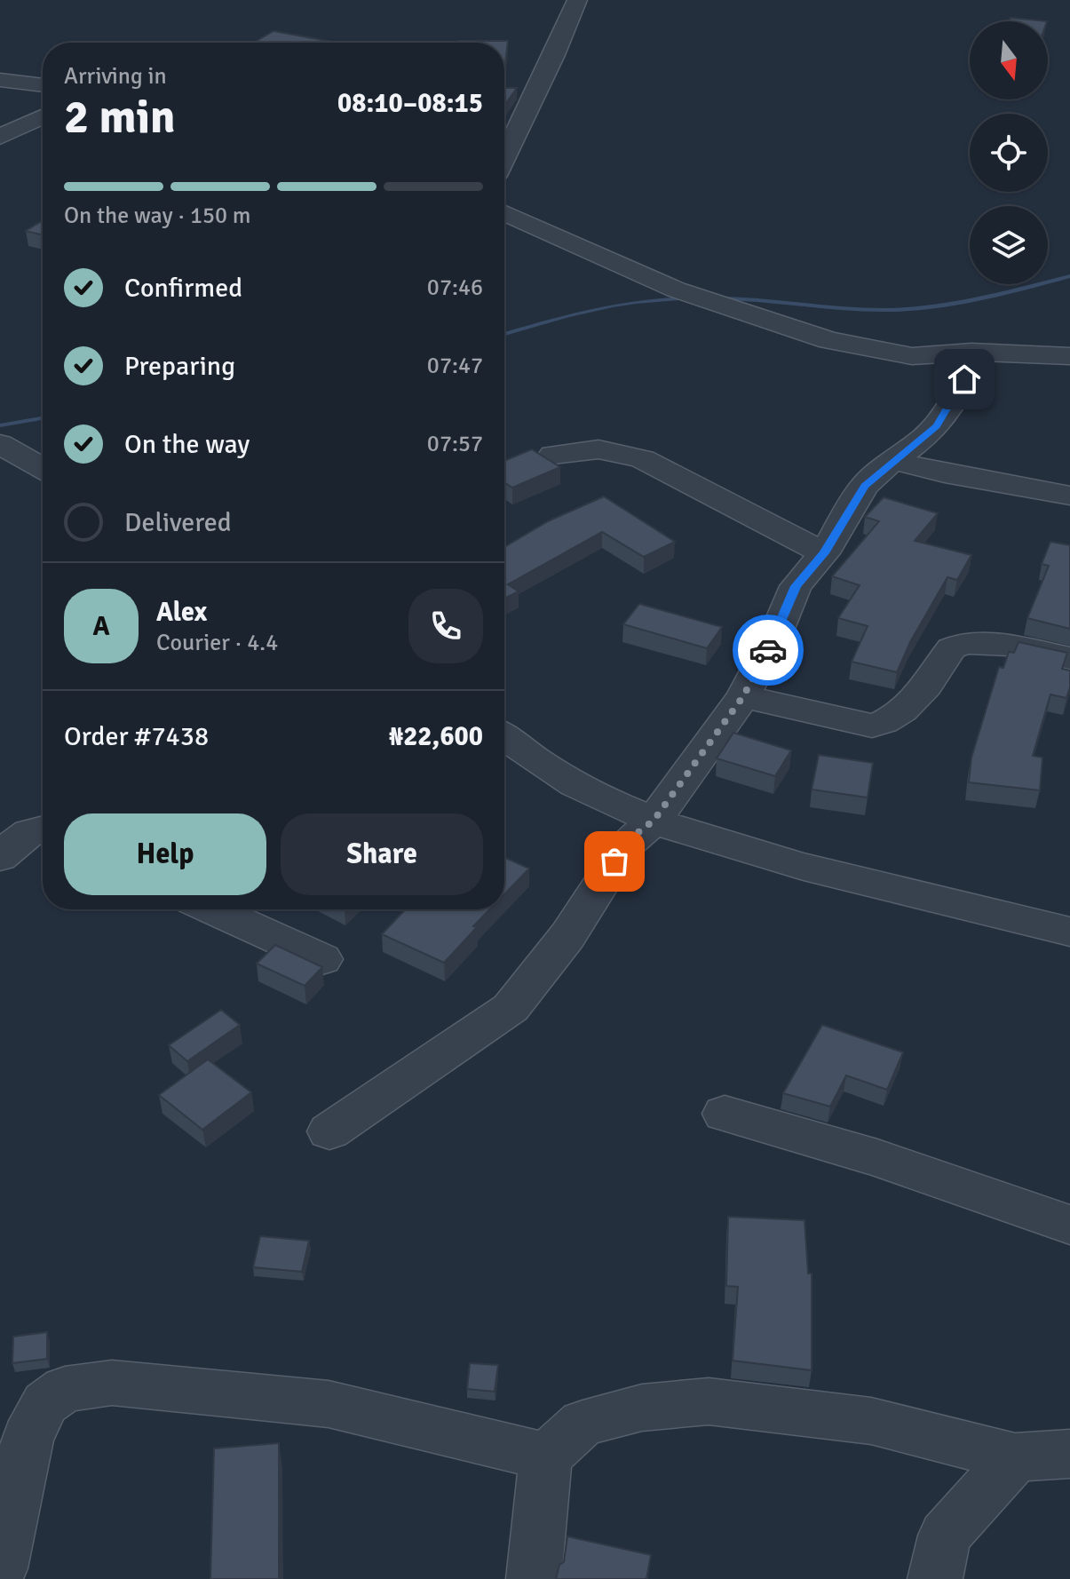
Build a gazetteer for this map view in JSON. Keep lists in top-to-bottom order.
{
  "north": "bottom",
  "page": {
    "heading": ["2 min", "Arriving in", "08:10–08:15"],
    "panel": [
      "Alex",
      "Courier · 4.4",
      "Order #7438",
      "₦22,600"
    ],
    "bar": "On the way · 150 m",
    "list": [
      ["Confirmed", "07:46"],
      ["Preparing", "07:47"],
      ["On the way", "07:57"],
      "Delivered"
    ],
    "round": "A",
    "buttons": ["Help", "Share"]
  }
}
